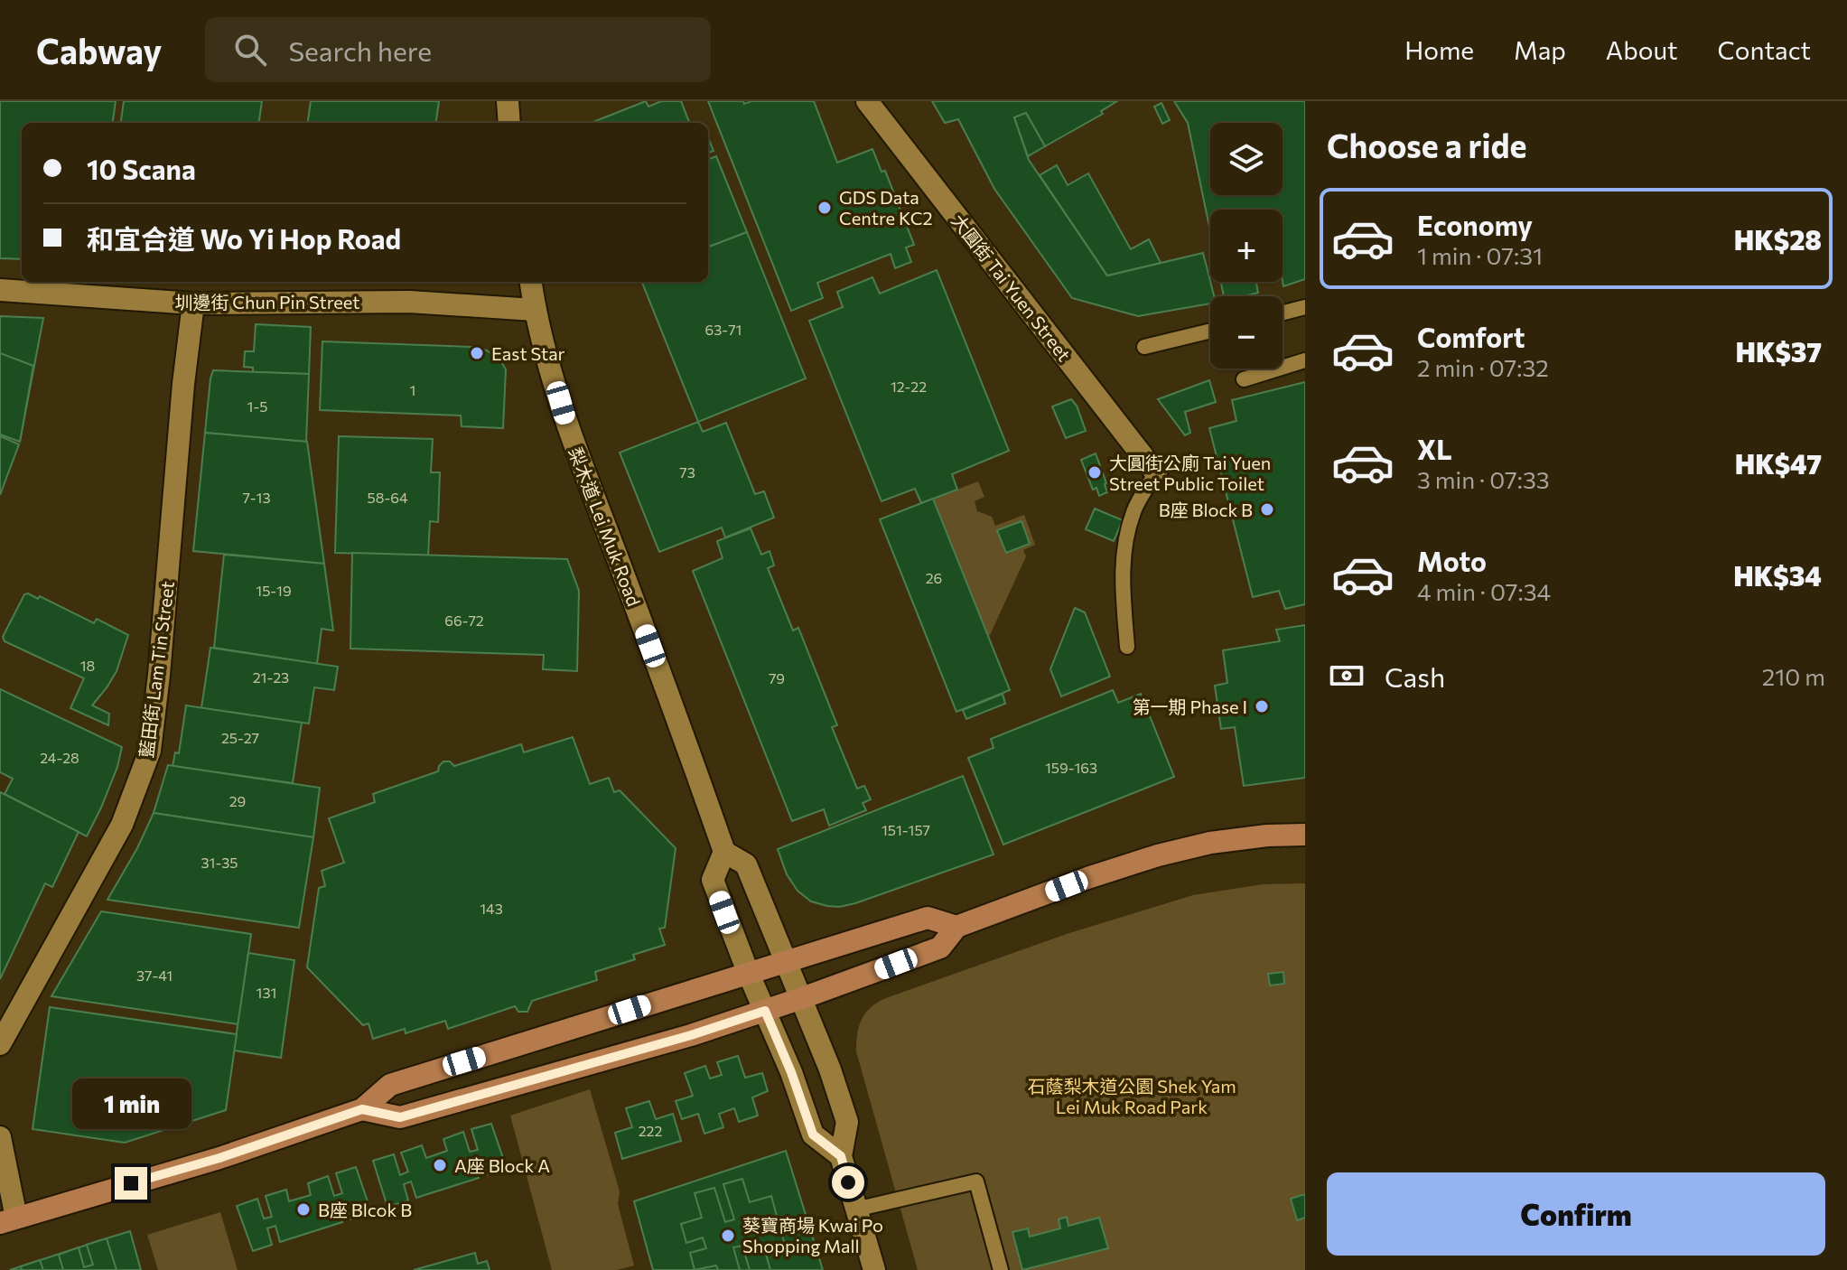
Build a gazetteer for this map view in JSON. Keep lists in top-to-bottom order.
{
  "streets": {
    "street": [
      "大圓街 Tai Yuen Street",
      "圳邊街 Chun Pin Street",
      "梨木道 Lei Muk Road",
      "藍田街 Lam Tin Street"
    ]
  },
  "crossings": [
    ["圳邊街 Chun Pin Street", "梨木道 Lei Muk Road"],
    ["圳邊街 Chun Pin Street", "藍田街 Lam Tin Street"]
  ],
  "parks": ["石蔭梨木道公園 Shek Yam Lei Muk Road Park"],
  "places": [
    "GDS Data Centre KC2",
    "East Star",
    "大圓街公廁 Tai Yuen Street Public Toilet",
    "B座 Block B",
    "第一期 Phase I",
    "A座 Block A",
    "B座 Blcok B",
    "葵寶商場 Kwai Po Shopping Mall"
  ],
  "house_numbers": [
    "63-71",
    "12-22",
    "1",
    "1-5",
    "73",
    "7-13",
    "58-64",
    "26",
    "15-19",
    "66-72",
    "18",
    "21-23",
    "79",
    "25-27",
    "24-28",
    "159-163",
    "29",
    "151-157",
    "31-35",
    "143",
    "37-41",
    "131",
    "222"
  ],
  "page": {
    "header": "Cabway",
    "search": "Search here",
    "nav": [
      "Home",
      "Map",
      "About",
      "Contact"
    ],
    "heading": "Choose a ride",
    "map_buttons": ["+", "−"],
    "banner": ["10 Scana", "和宜合道 Wo Yi Hop Road"],
    "list": [
      {
        "name": "Economy",
        "note": "1 min · 07:31",
        "value": "HK$28"
      },
      {
        "name": "Comfort",
        "note": "2 min · 07:32",
        "value": "HK$37"
      },
      {
        "name": "XL",
        "note": "3 min · 07:33",
        "value": "HK$47"
      },
      {
        "name": "Moto",
        "note": "4 min · 07:34",
        "value": "HK$34"
      }
    ],
    "pay": ["Cash", "210 m"],
    "bubble": "1 min",
    "buttons": "Confirm"
  }
}
